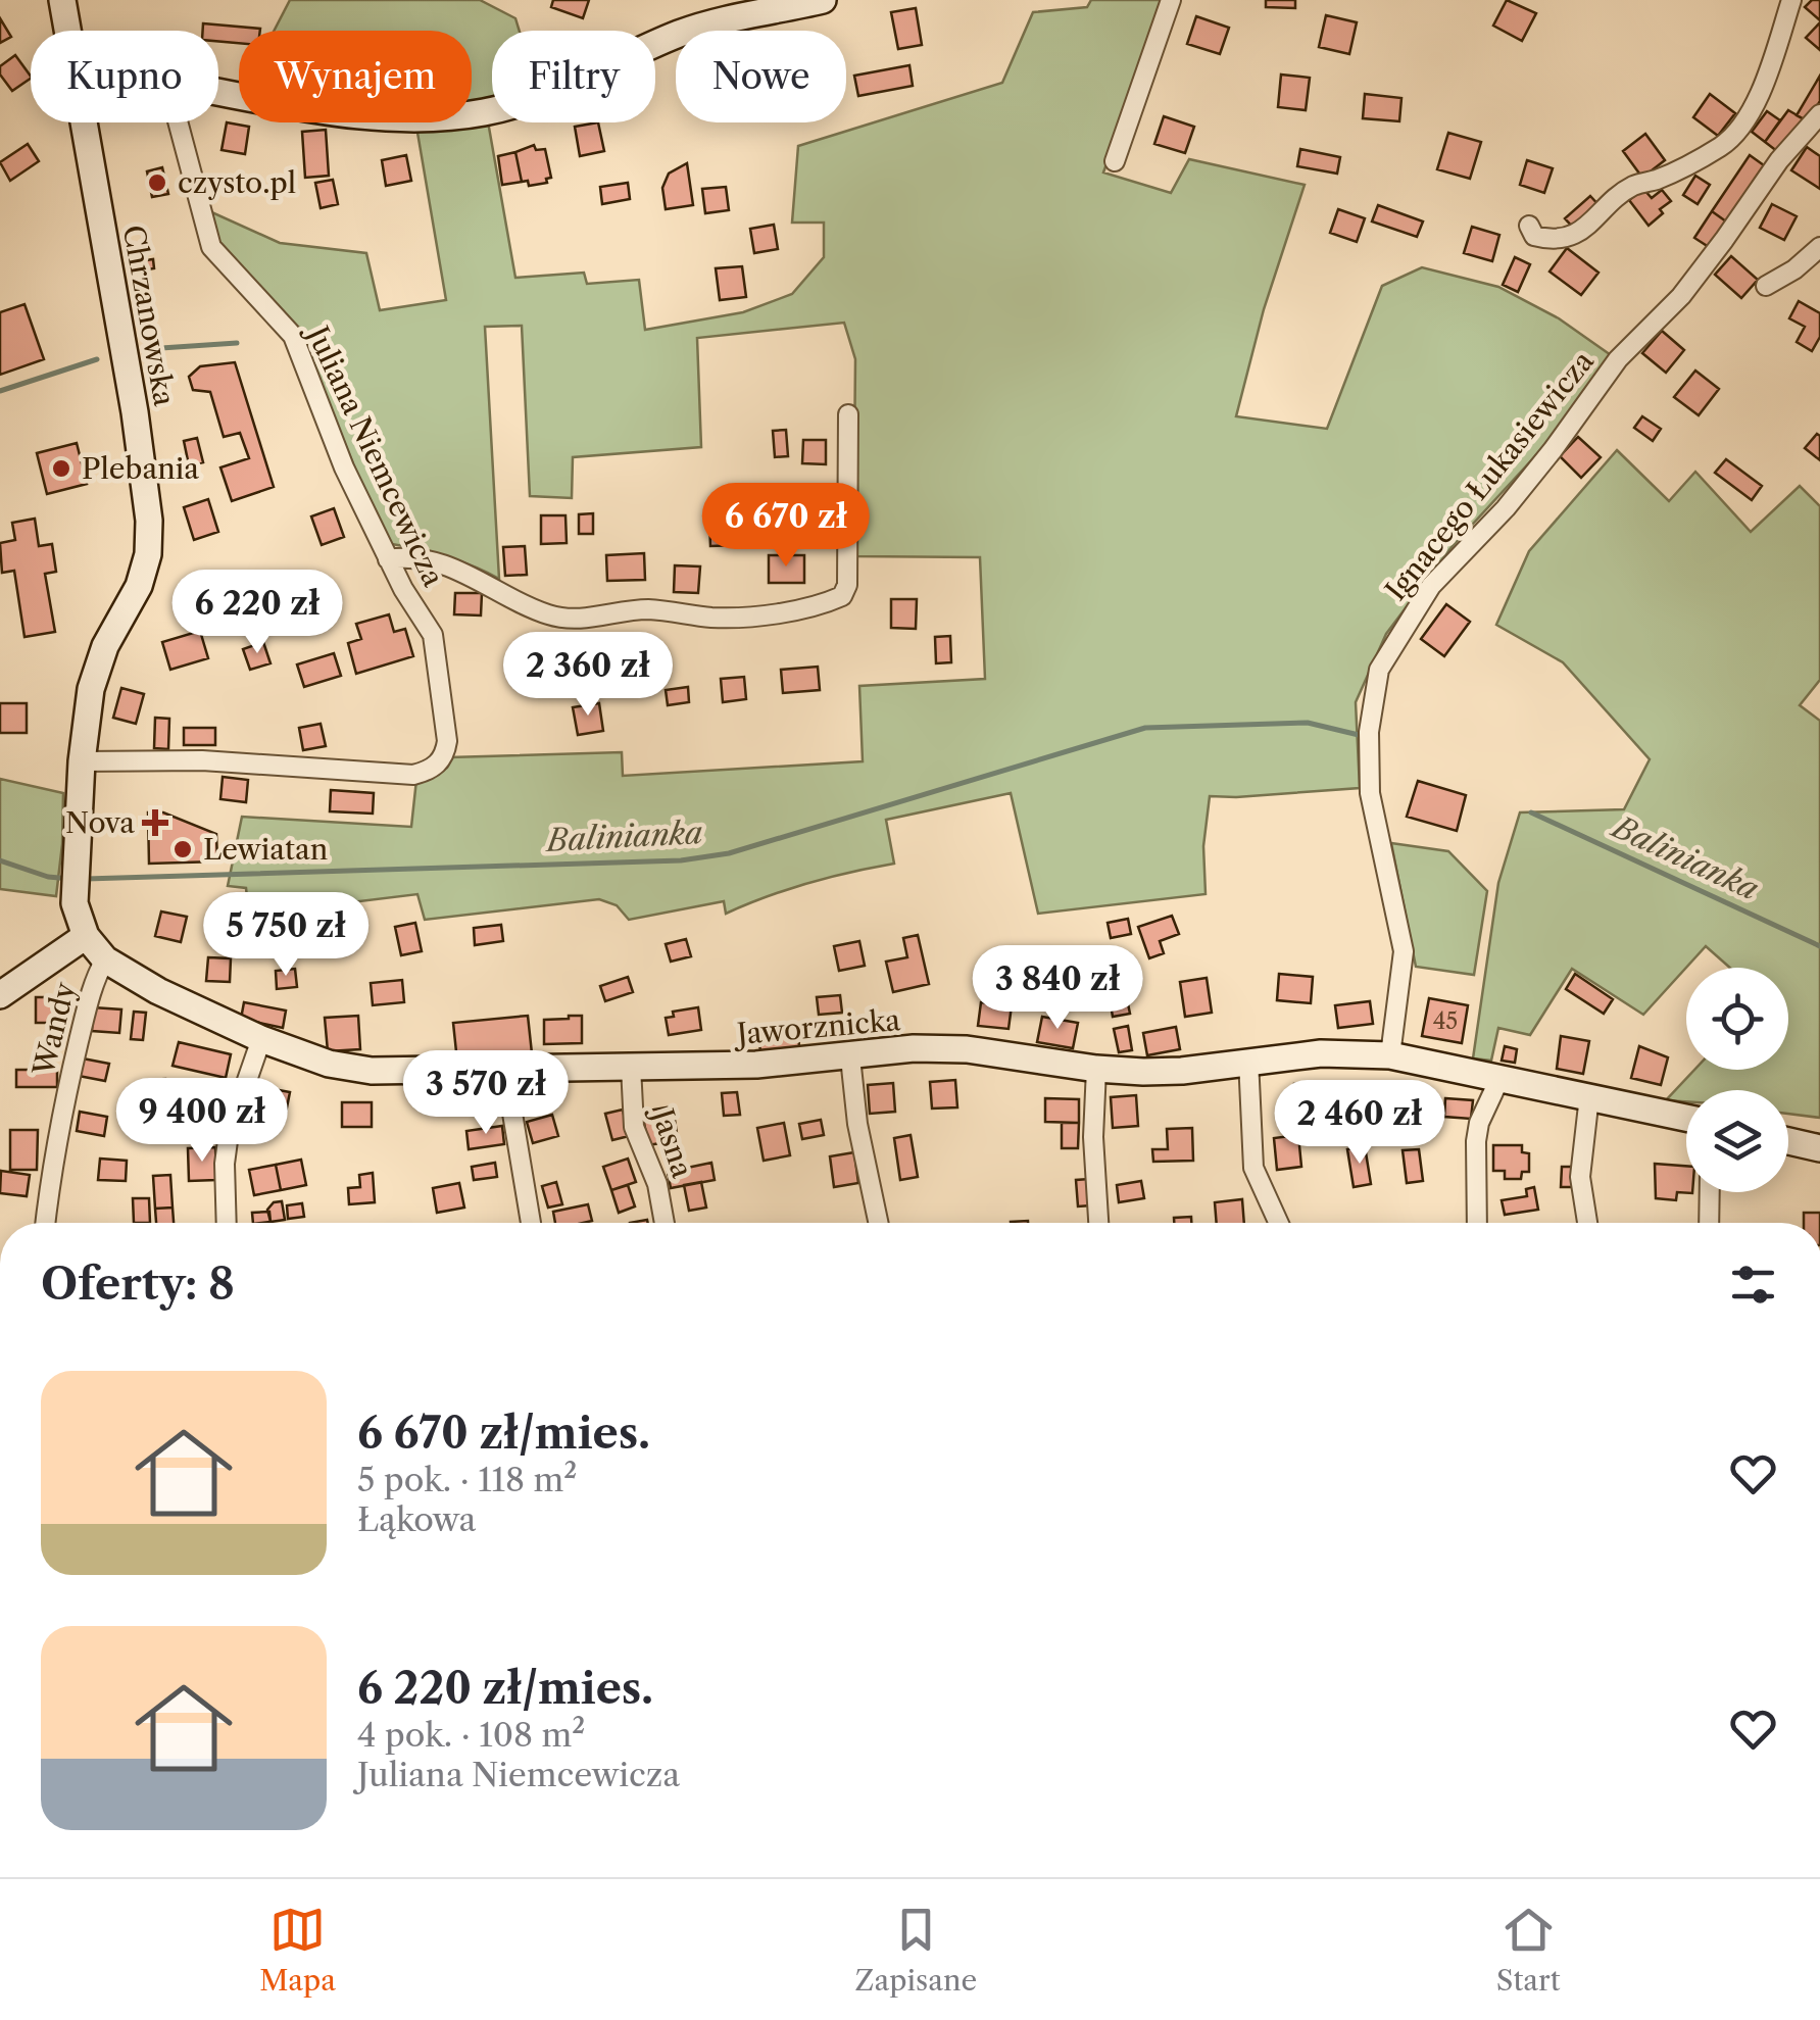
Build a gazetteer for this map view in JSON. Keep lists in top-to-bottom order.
{
  "streets": {
    "street": [
      "Chrzanowska",
      "Juliana Niemcewicza",
      "Ignacego Łukasiewicza",
      "Jaworznicka",
      "Wandy",
      "Jasna"
    ]
  },
  "crossings": [
    ["Chrzanowska", "Juliana Niemcewicza"],
    ["Chrzanowska", "Jaworznicka"],
    ["Ignacego Łukasiewicza", "Jaworznicka"],
    ["Jaworznicka", "Wandy"],
    ["Jaworznicka", "Jasna"]
  ],
  "water": ["Balinianka"],
  "places": {
    "other": ["czysto.pl", "Plebania", "Lewiatan"],
    "health": ["Nova"]
  },
  "house_numbers": ["45"],
  "page": {
    "chip": [
      "Kupno",
      "Wynajem",
      "Filtry",
      "Nowe"
    ],
    "price": [
      "6 670 zł",
      "6 220 zł",
      "2 360 zł",
      "5 750 zł",
      "3 840 zł",
      "3 570 zł",
      "9 400 zł",
      "2 460 zł"
    ],
    "heading": "Oferty: 8",
    "list": [
      {
        "name": "6 670 zł/mies.",
        "note": "5 pok. · 118 m² · Łąkowa"
      },
      {
        "name": "6 220 zł/mies.",
        "note": "4 pok. · 108 m² · Juliana Niemcewicza"
      }
    ],
    "tabs": ["Mapa", "Zapisane", "Start"]
  }
}
